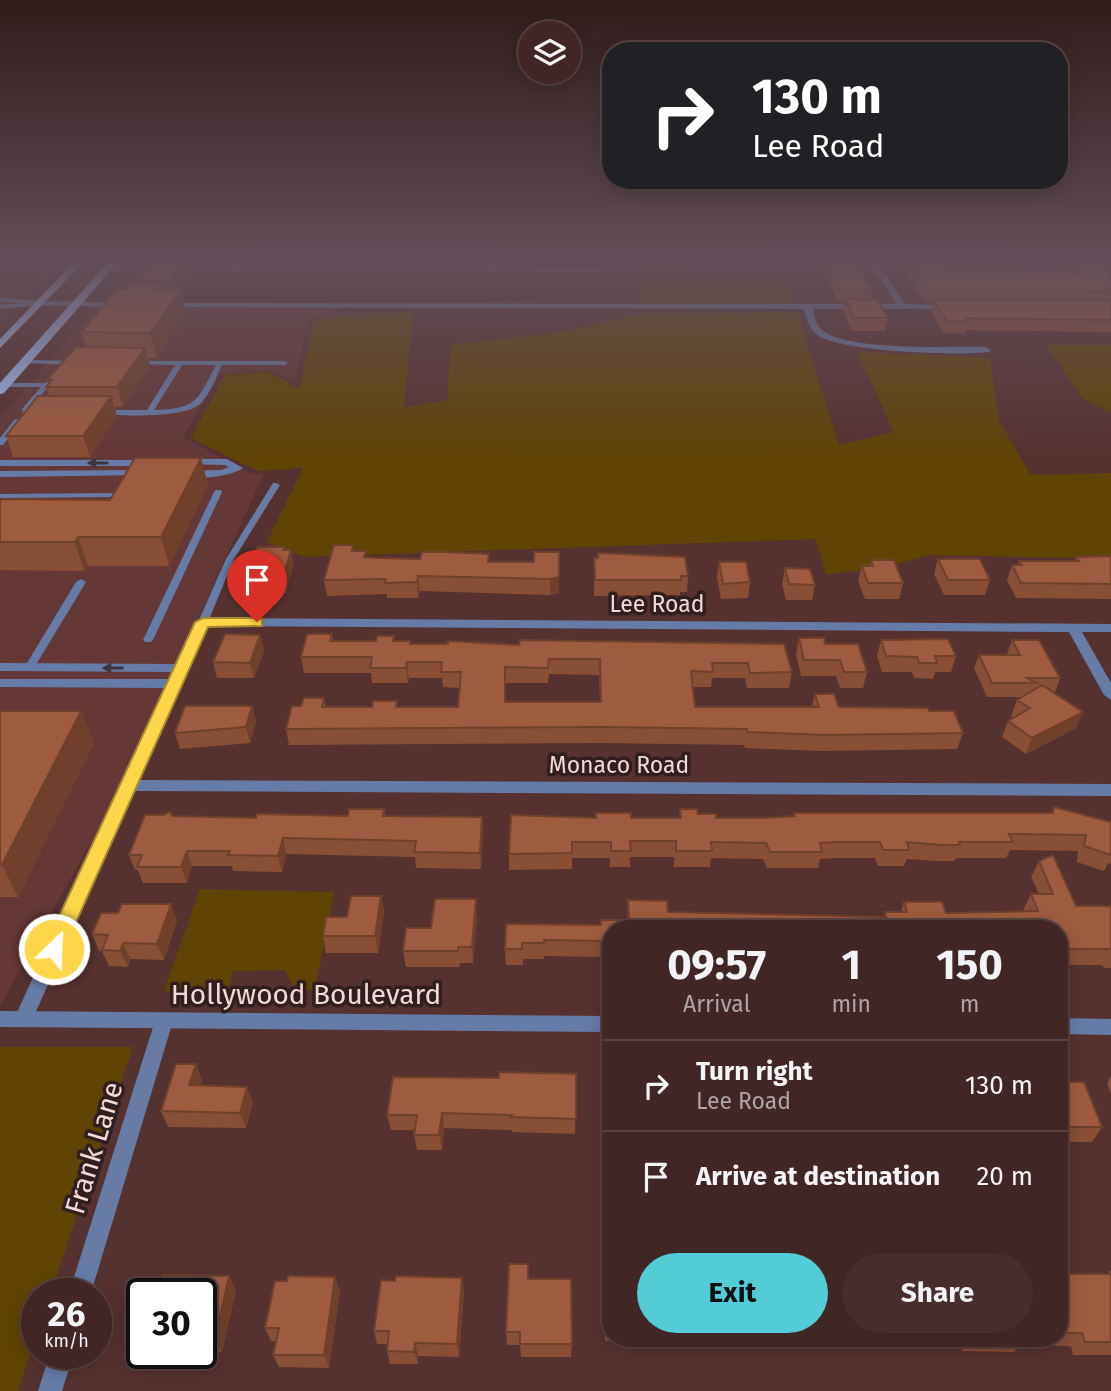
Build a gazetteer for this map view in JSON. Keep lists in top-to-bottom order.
{
  "streets": {
    "street": [
      "Lee Road",
      "Monaco Road",
      "Hollywood Boulevard",
      "Frank Lane"
    ]
  },
  "crossings": [
    ["Hollywood Boulevard", "Frank Lane"]
  ],
  "page": {
    "turn": ["130 m", "Lee Road"],
    "eta": [
      "09:57",
      "Arrival",
      "1",
      "min",
      "150",
      "m"
    ],
    "list": [
      {
        "name": "Turn right",
        "note": "Lee Road",
        "value": "130 m"
      },
      {
        "name": "Arrive at destination",
        "value": "20 m"
      }
    ],
    "buttons": ["Exit", "Share"],
    "speed": "26 km/h",
    "limit": "30"
  }
}
